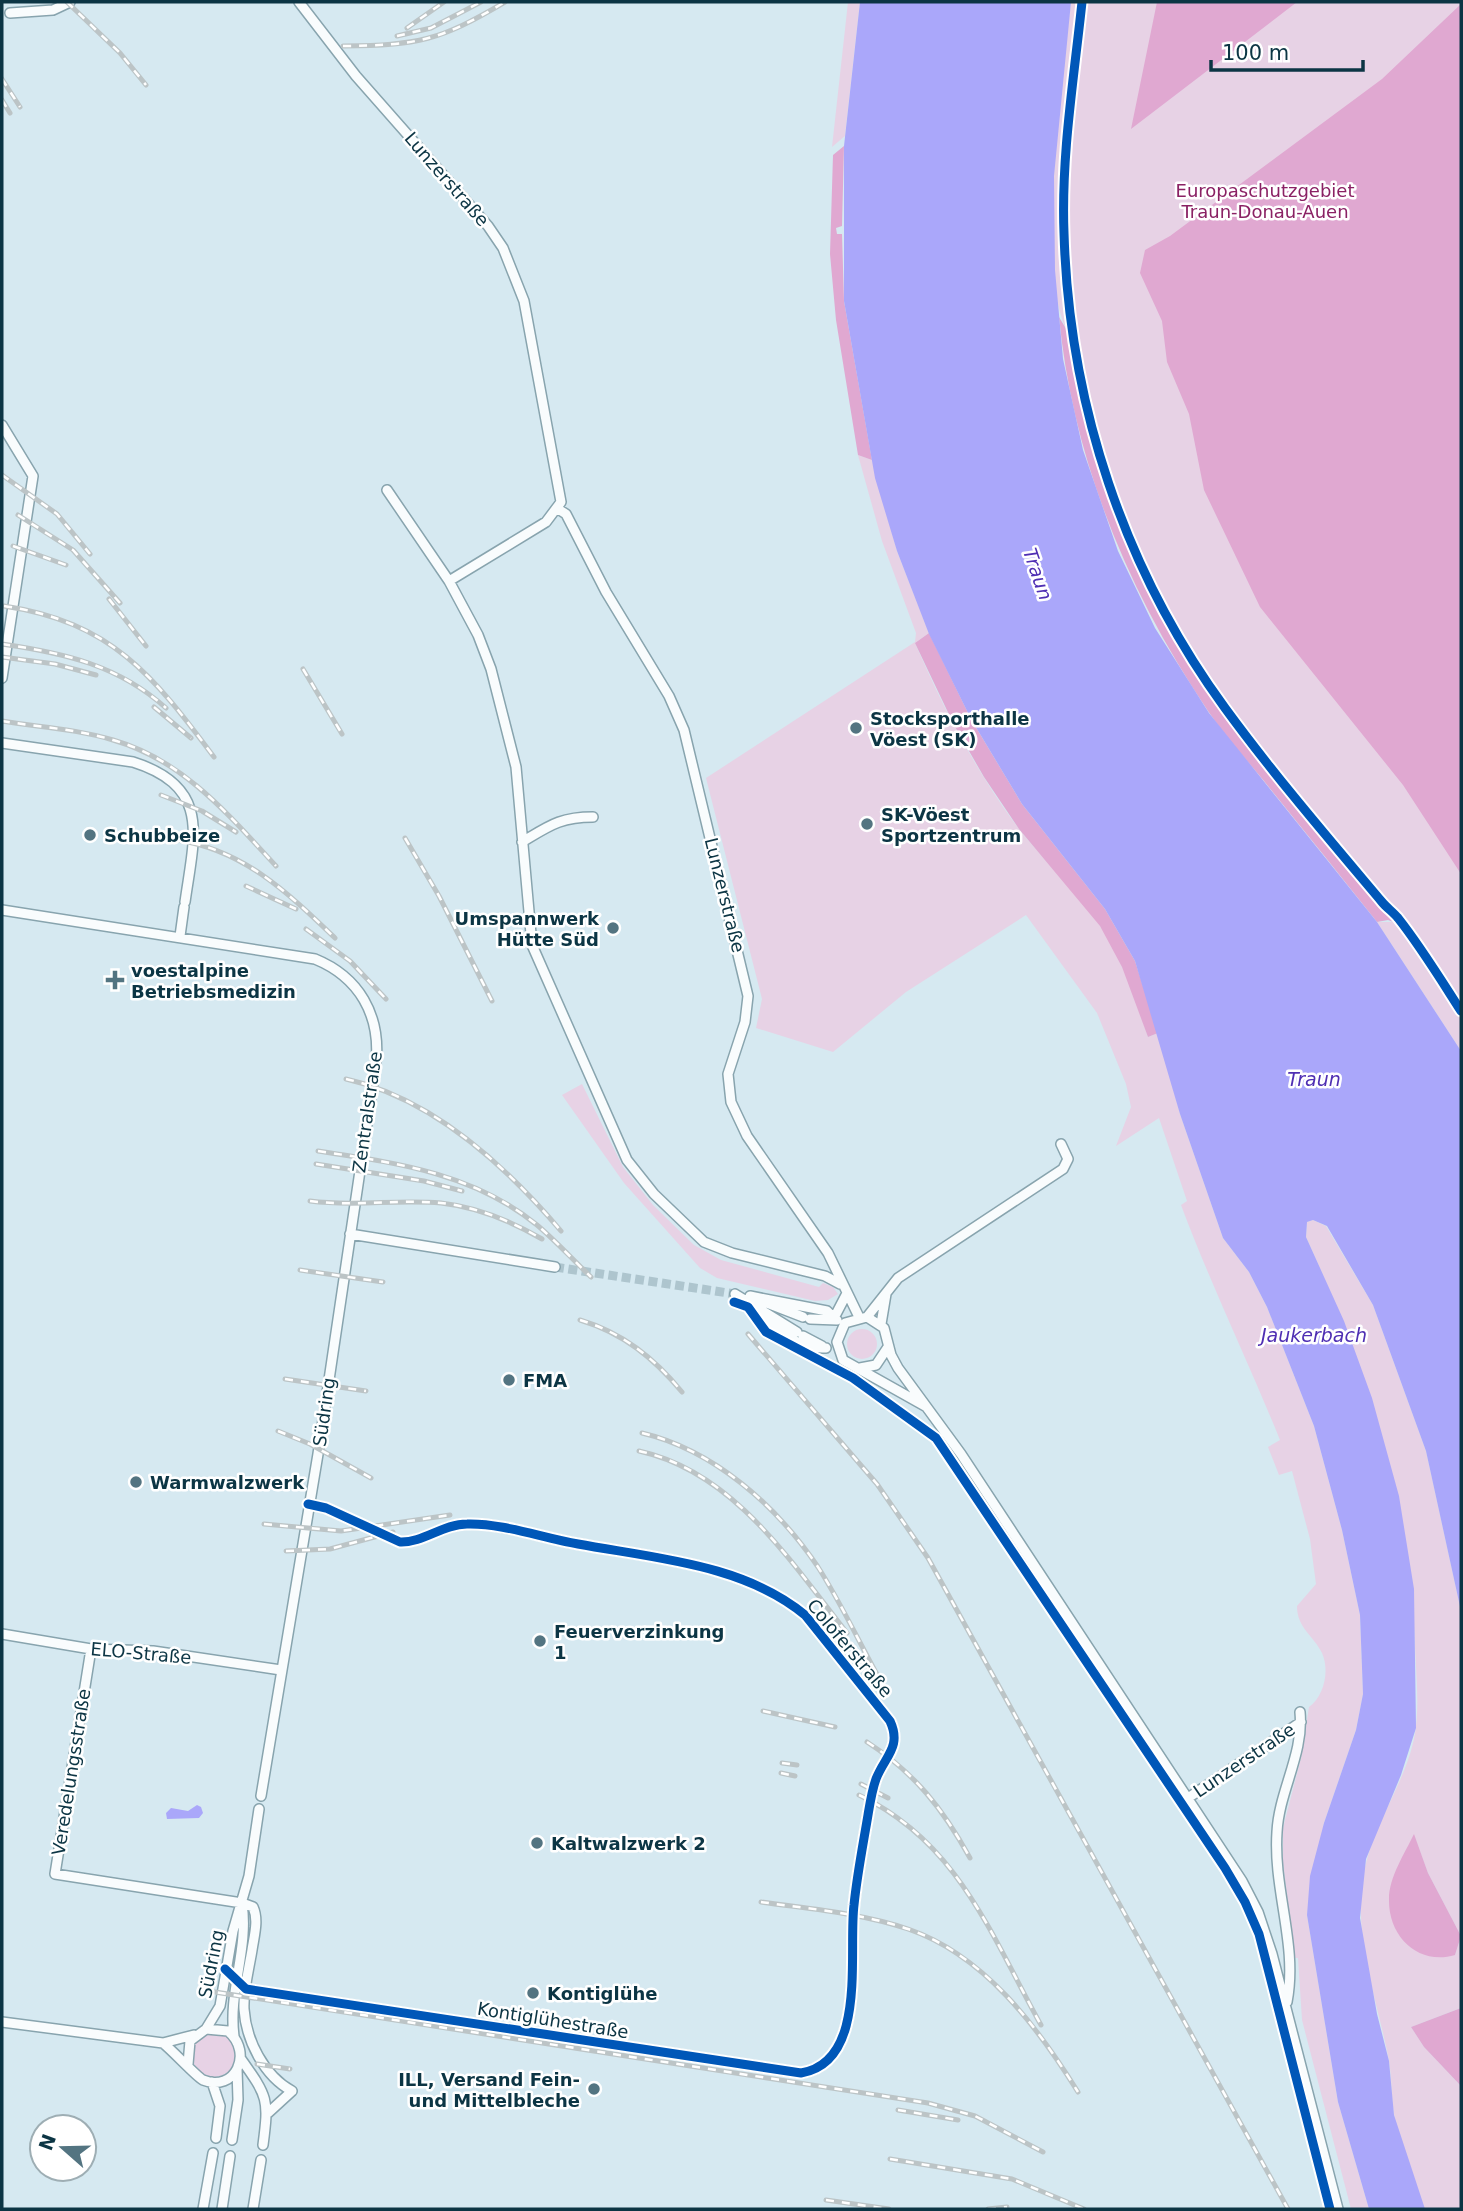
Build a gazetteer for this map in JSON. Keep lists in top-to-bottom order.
{
  "streets": {
    "street": [
      "Lunzerstraße",
      "Zentralstraße",
      "Südring",
      "Coloferstraße",
      "ELO-Straße",
      "Veredelungsstraße",
      "Kontiglühestraße"
    ]
  },
  "crossings": [
    ["Zentralstraße", "Südring"],
    ["Südring", "Coloferstraße"],
    ["Südring", "ELO-Straße"],
    ["Südring", "Veredelungsstraße"],
    ["Südring", "Kontiglühestraße"],
    ["Coloferstraße", "Kontiglühestraße"],
    ["ELO-Straße", "Veredelungsstraße"]
  ],
  "water": ["Traun", "Jaukerbach"],
  "parks": ["Europaschutzgebiet Traun-Donau-Auen"],
  "places": {
    "other": [
      "Stocksporthalle Vöest (SK)",
      "SK-Vöest Sportzentrum",
      "Schubbeize",
      "Umspannwerk Hütte Süd",
      "FMA",
      "Warmwalzwerk",
      "Feuerverzinkung 1",
      "Kaltwalzwerk 2",
      "Kontiglühe",
      "ILL, Versand Fein- und Mittelbleche"
    ],
    "health": ["voestalpine Betriebsmedizin"]
  },
  "scale_bar": "100 m",
  "north": "left"
}
